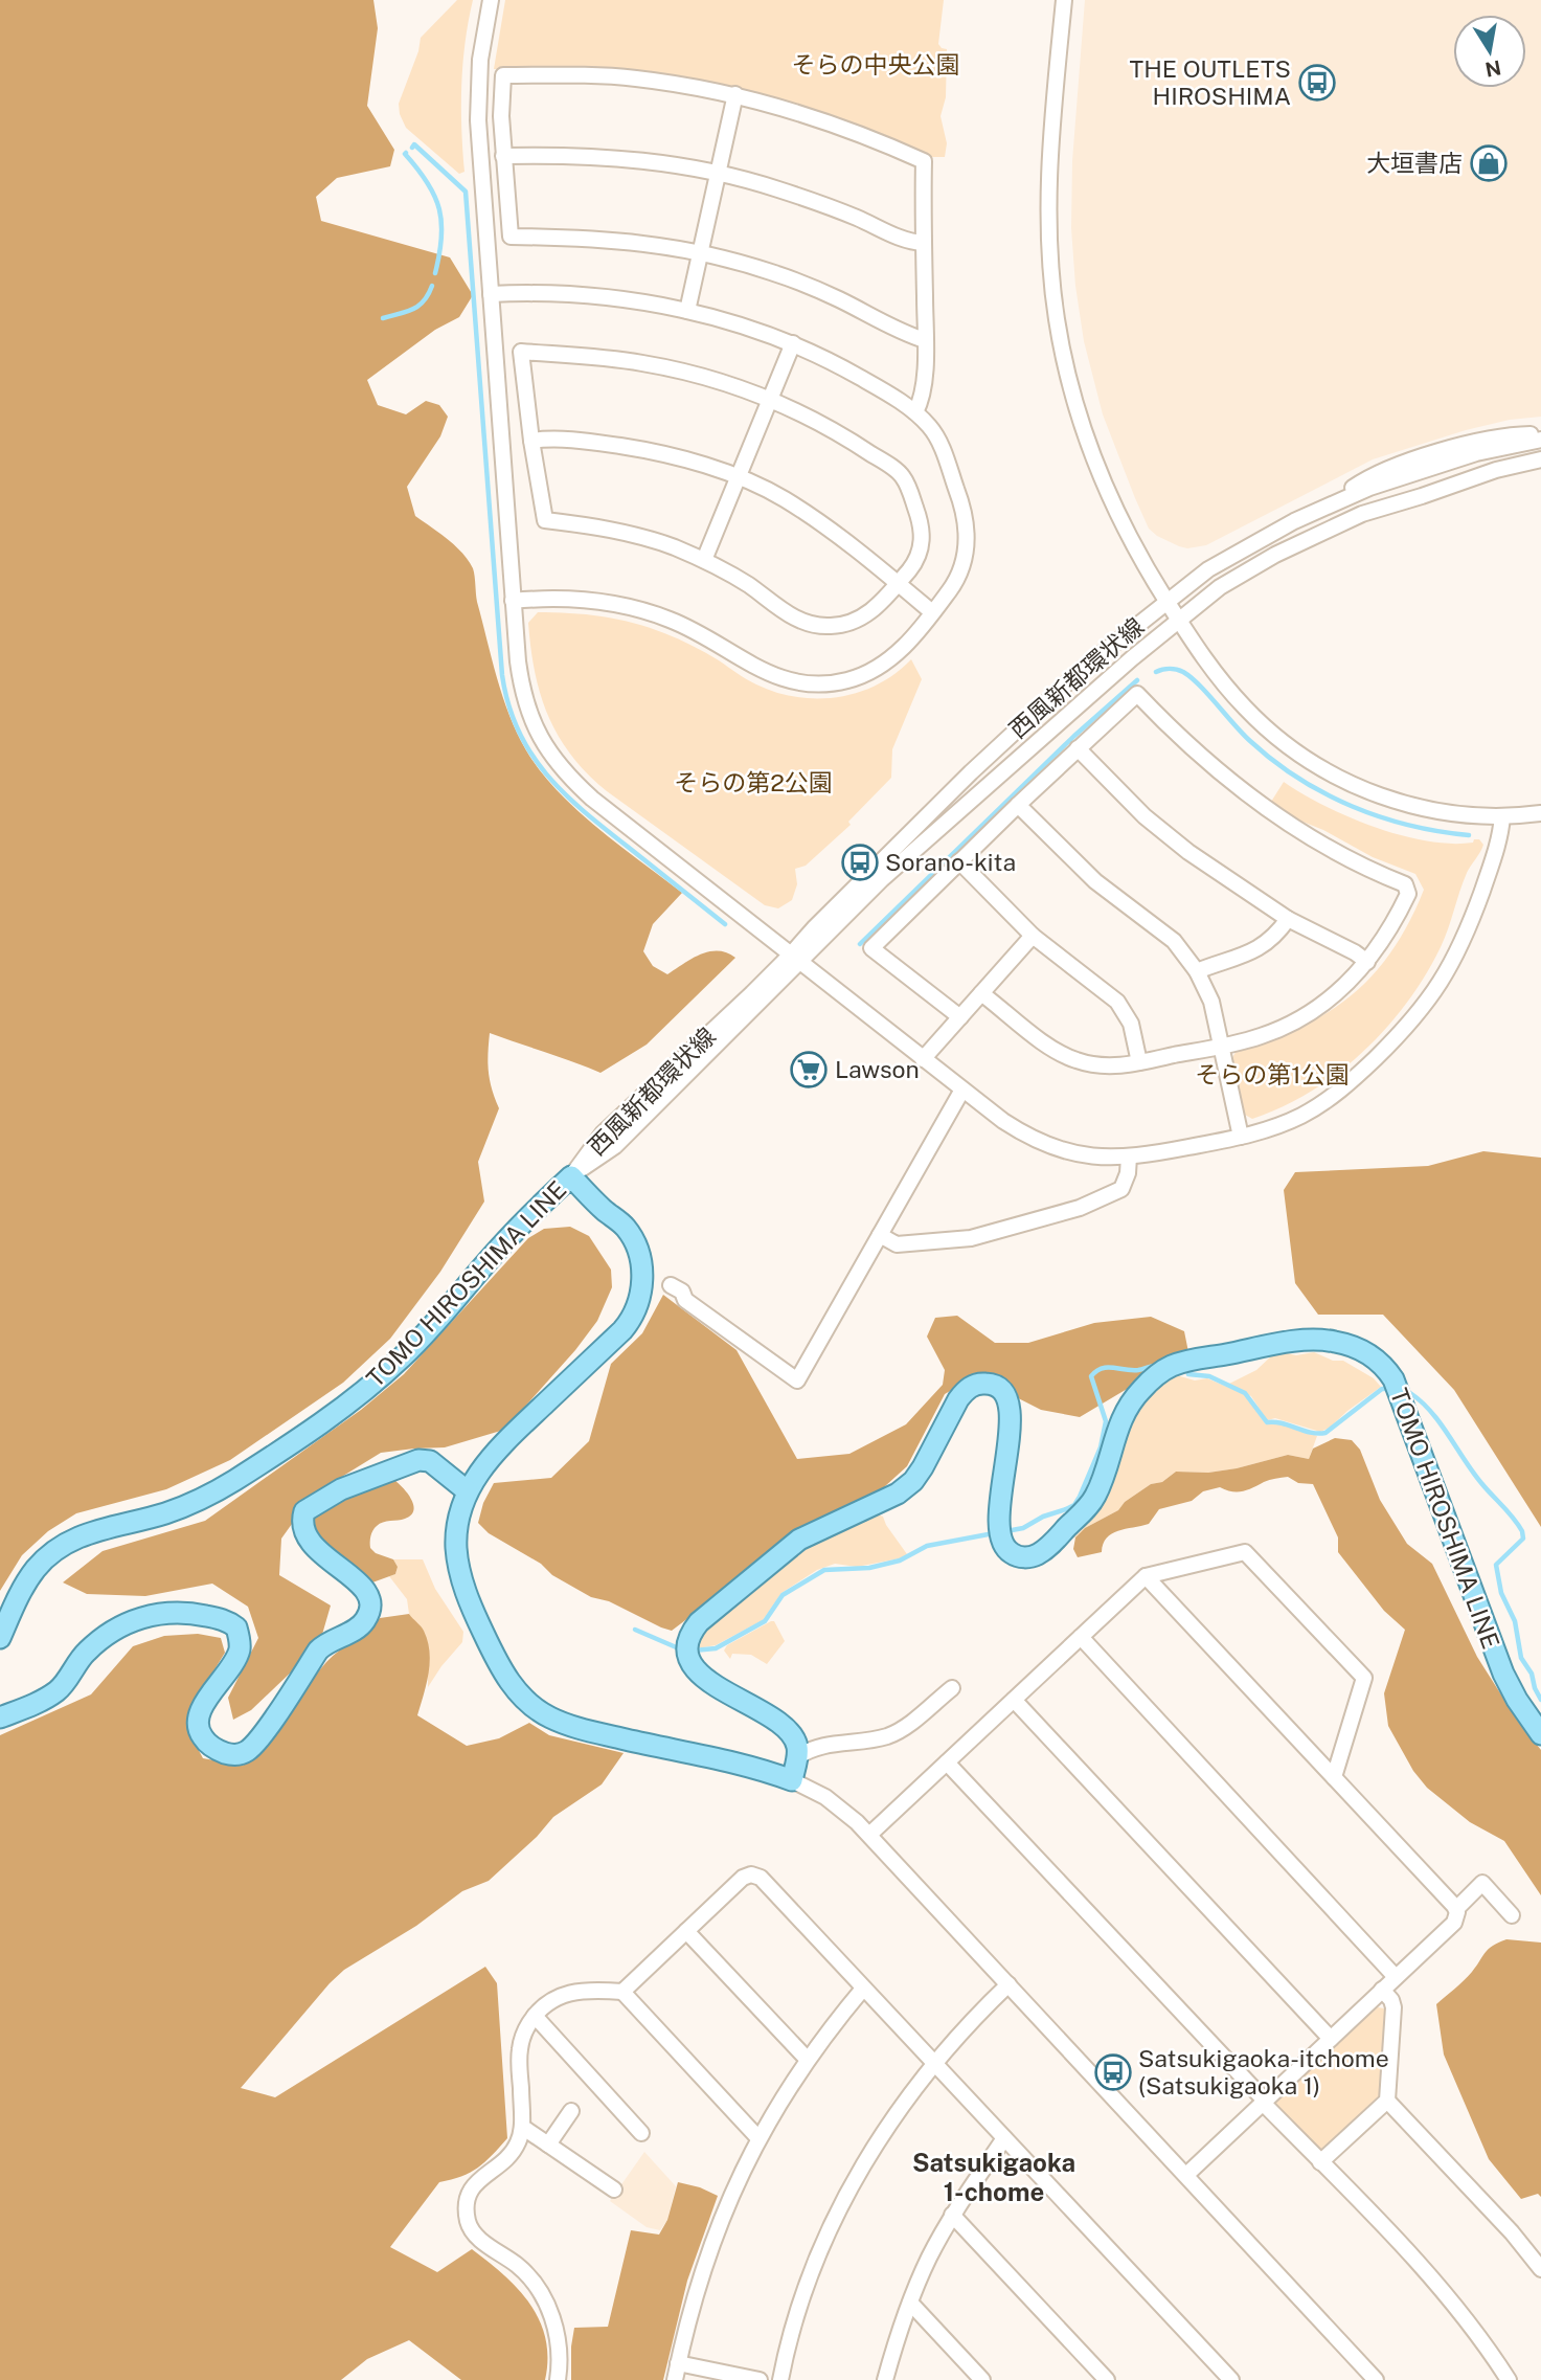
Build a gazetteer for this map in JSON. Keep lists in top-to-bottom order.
{
  "streets": {
    "main road": ["TOMO HIROSHIMA LINE"],
    "street": ["西風新都環状線"]
  },
  "crossings": [
    ["西風新都環状線", "TOMO HIROSHIMA LINE"]
  ],
  "districts": ["Satsukigaoka 1-chome"],
  "parks": ["そらの中央公園", "そらの第2公園", "そらの第1公園"],
  "places": {
    "bus stop": ["THE OUTLETS HIROSHIMA", "Sorano-kita", "Satsukigaoka-itchome (Satsukigaoka 1)"],
    "shop": ["大垣書店"],
    "supermarket": ["Lawson"]
  },
  "north": "bottom"
}
